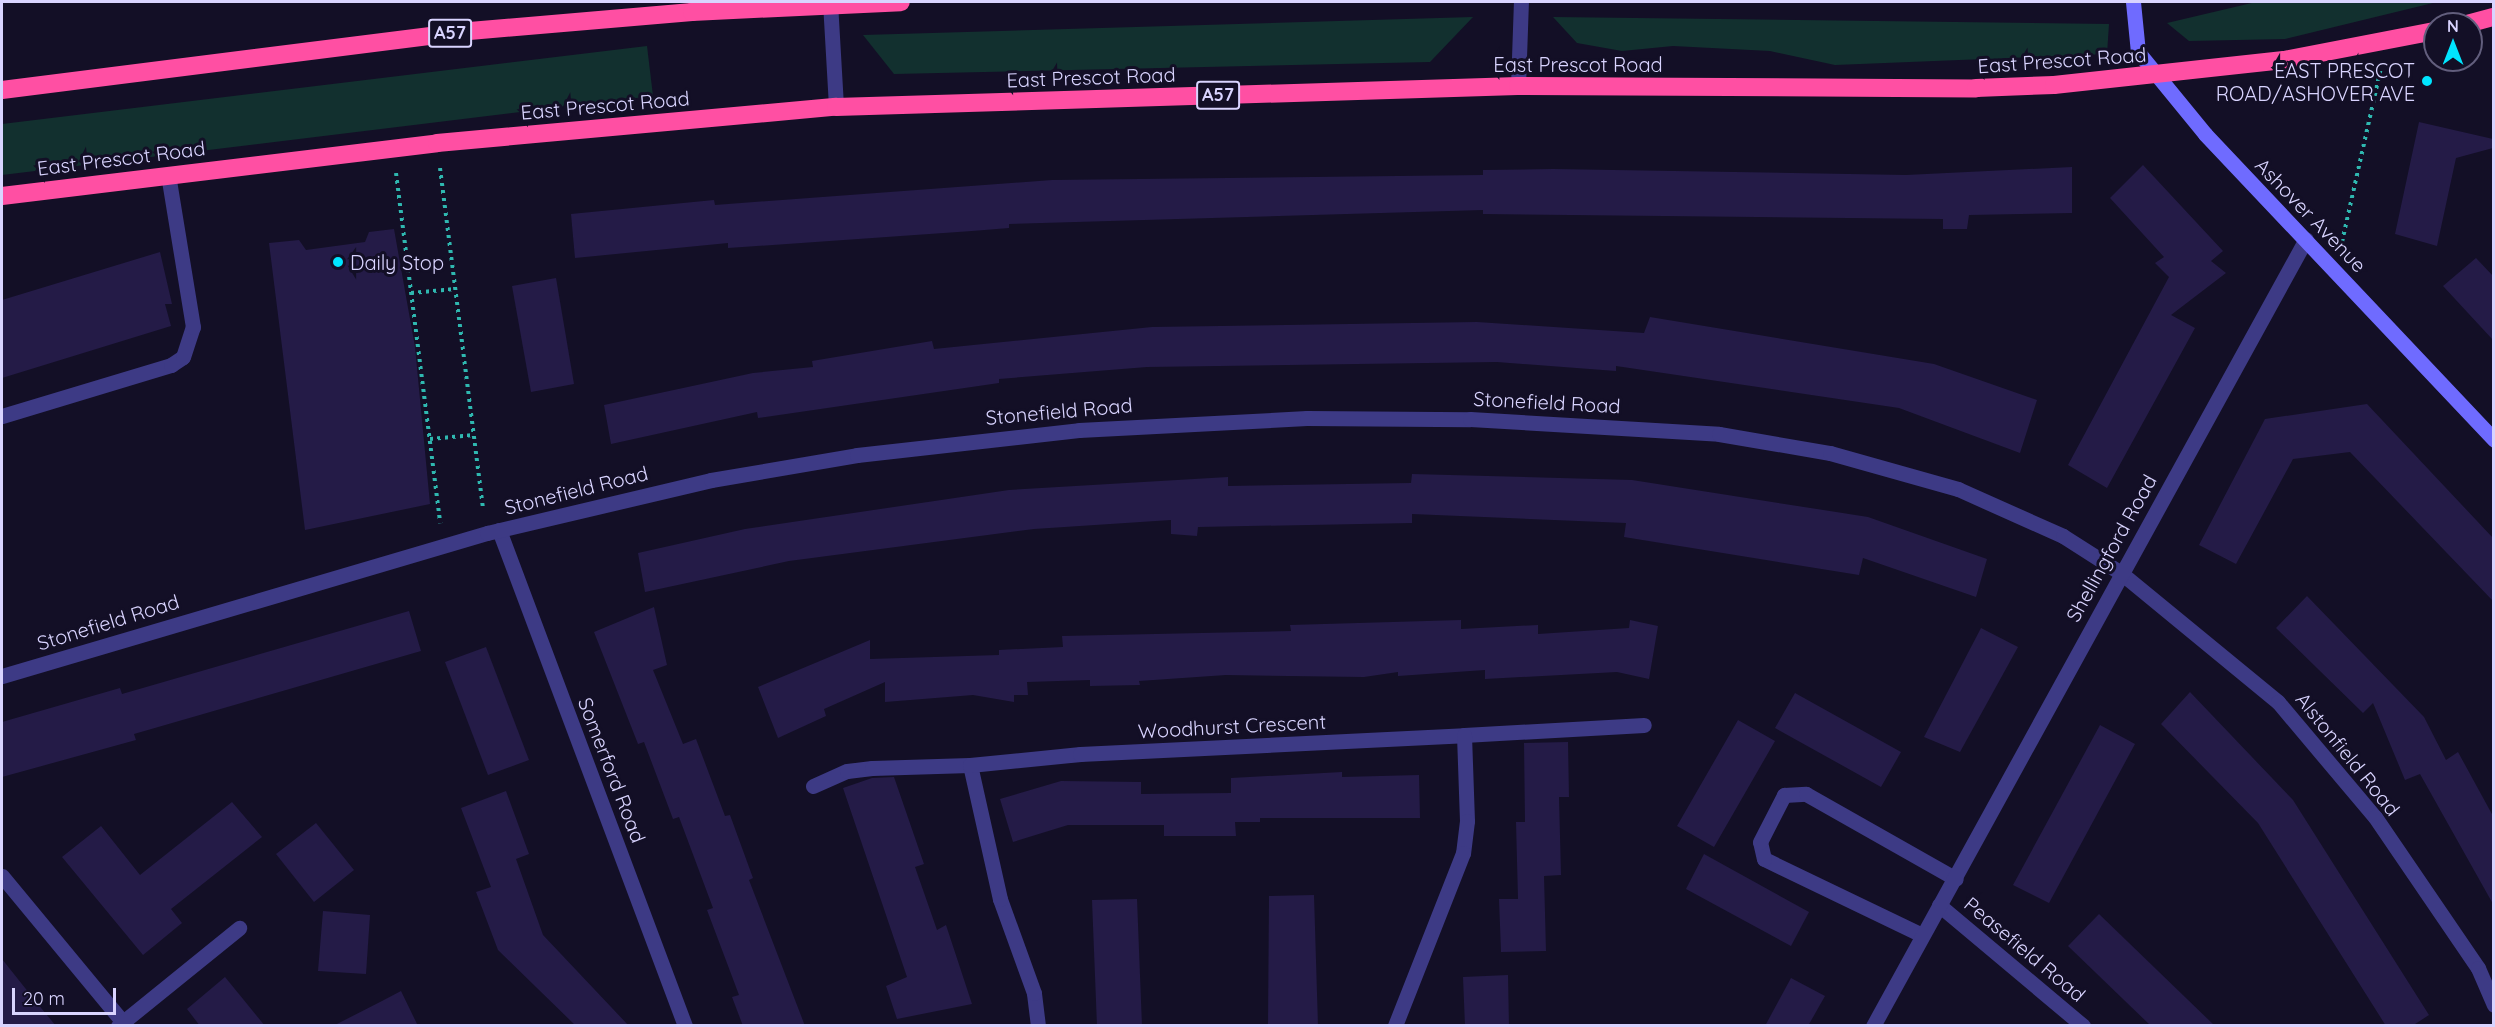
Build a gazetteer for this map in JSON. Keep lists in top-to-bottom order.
{
  "streets": {
    "highway": ["A57", "East Prescot Road"],
    "street": [
      "Ashover Avenue",
      "Stonefield Road",
      "Shellingford Road",
      "Woodhurst Crescent",
      "Alstonfield Road",
      "Somerford Road",
      "Peasefield Road"
    ]
  },
  "crossings": [
    ["East Prescot Road", "Ashover Avenue"],
    ["Ashover Avenue", "Shellingford Road"],
    ["Stonefield Road", "Shellingford Road"],
    ["Stonefield Road", "Alstonfield Road"],
    ["Stonefield Road", "Somerford Road"],
    ["Shellingford Road", "Alstonfield Road"],
    ["Shellingford Road", "Peasefield Road"]
  ],
  "places": ["EAST PRESCOT ROAD/ASHOVER AVE", "Daily Stop"],
  "scale_bar": "20 m",
  "north": "top"
}
